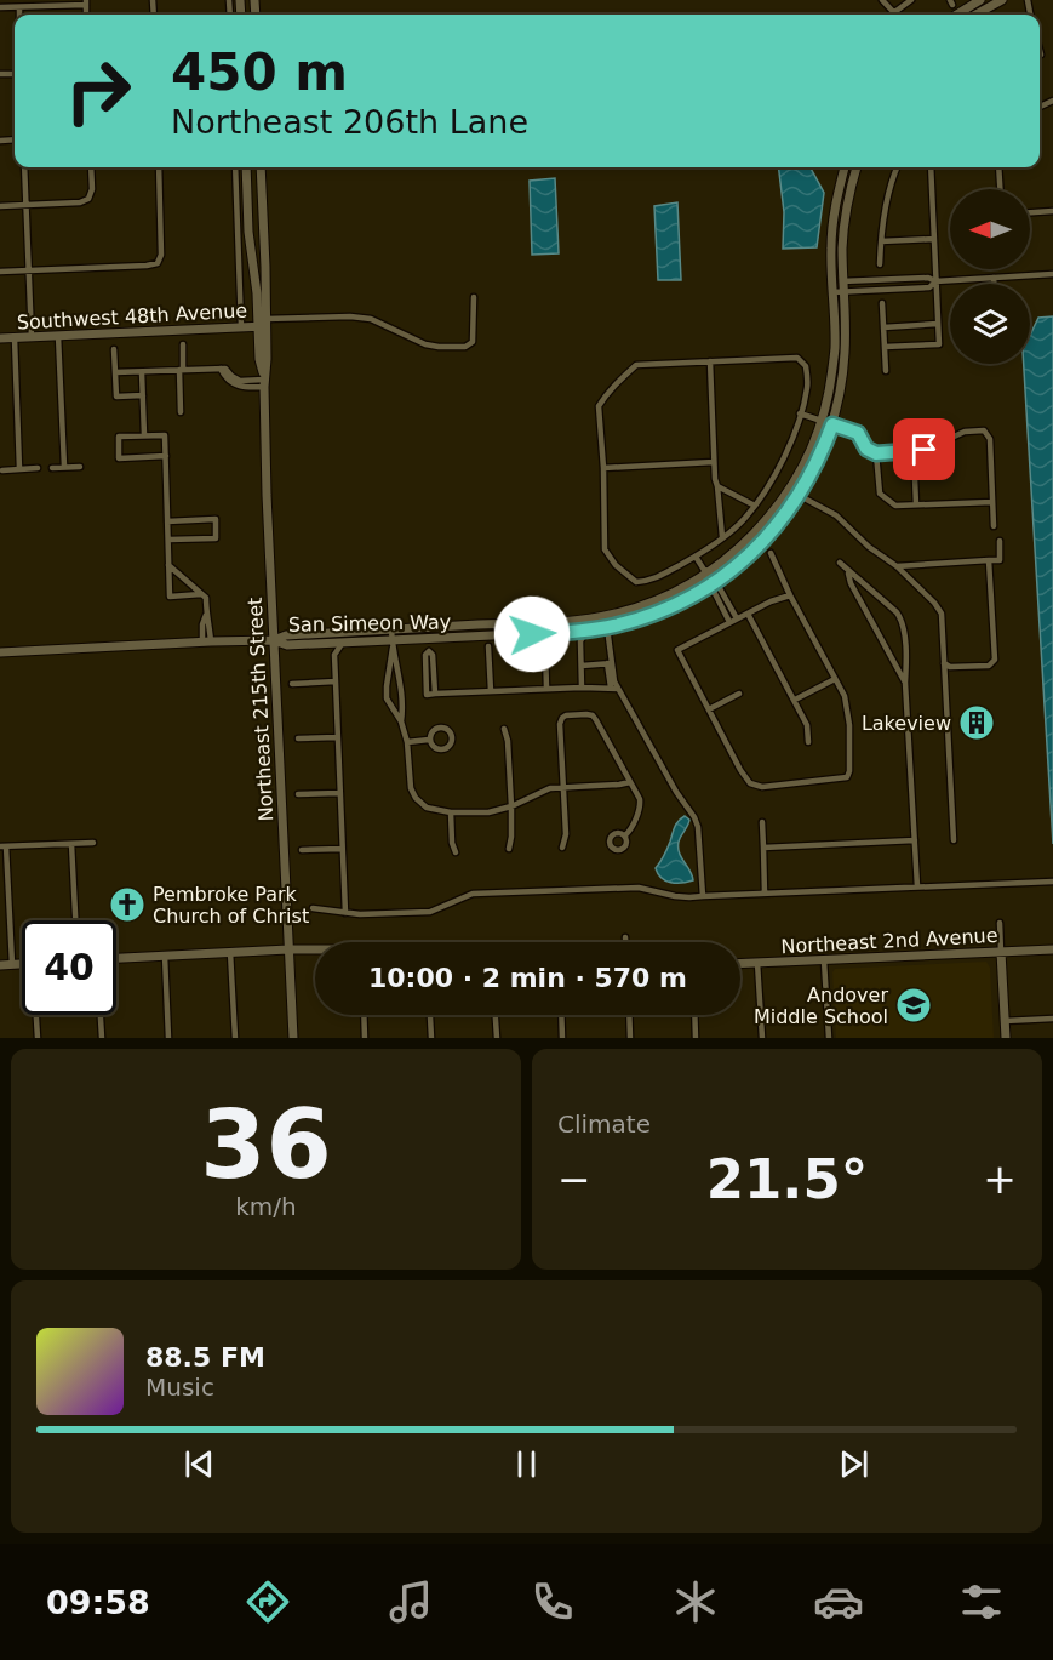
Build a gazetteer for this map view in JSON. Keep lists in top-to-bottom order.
{
  "streets": {
    "street": [
      "Southwest 48th Avenue",
      "San Simeon Way",
      "Northeast 215th Street",
      "Northeast 2nd Avenue"
    ]
  },
  "crossings": [
    ["Southwest 48th Avenue", "Northeast 215th Street"],
    ["San Simeon Way", "Northeast 215th Street"]
  ],
  "places": {
    "building": ["Lakeview"],
    "church": ["Pembroke Park Church of Christ"],
    "school or university": ["Andover Middle School"]
  },
  "north": "left",
  "page": {
    "turn": ["450 m", "Northeast 206th Lane"],
    "limit": "40",
    "trip": "10:00 · 2 min · 570 m",
    "tile": [
      ["36", "km/h"],
      "Climate"
    ],
    "heat": ["−", "21.5°", "+"],
    "song": ["88.5 FM", "Music"],
    "tabs": "09:58"
  }
}
